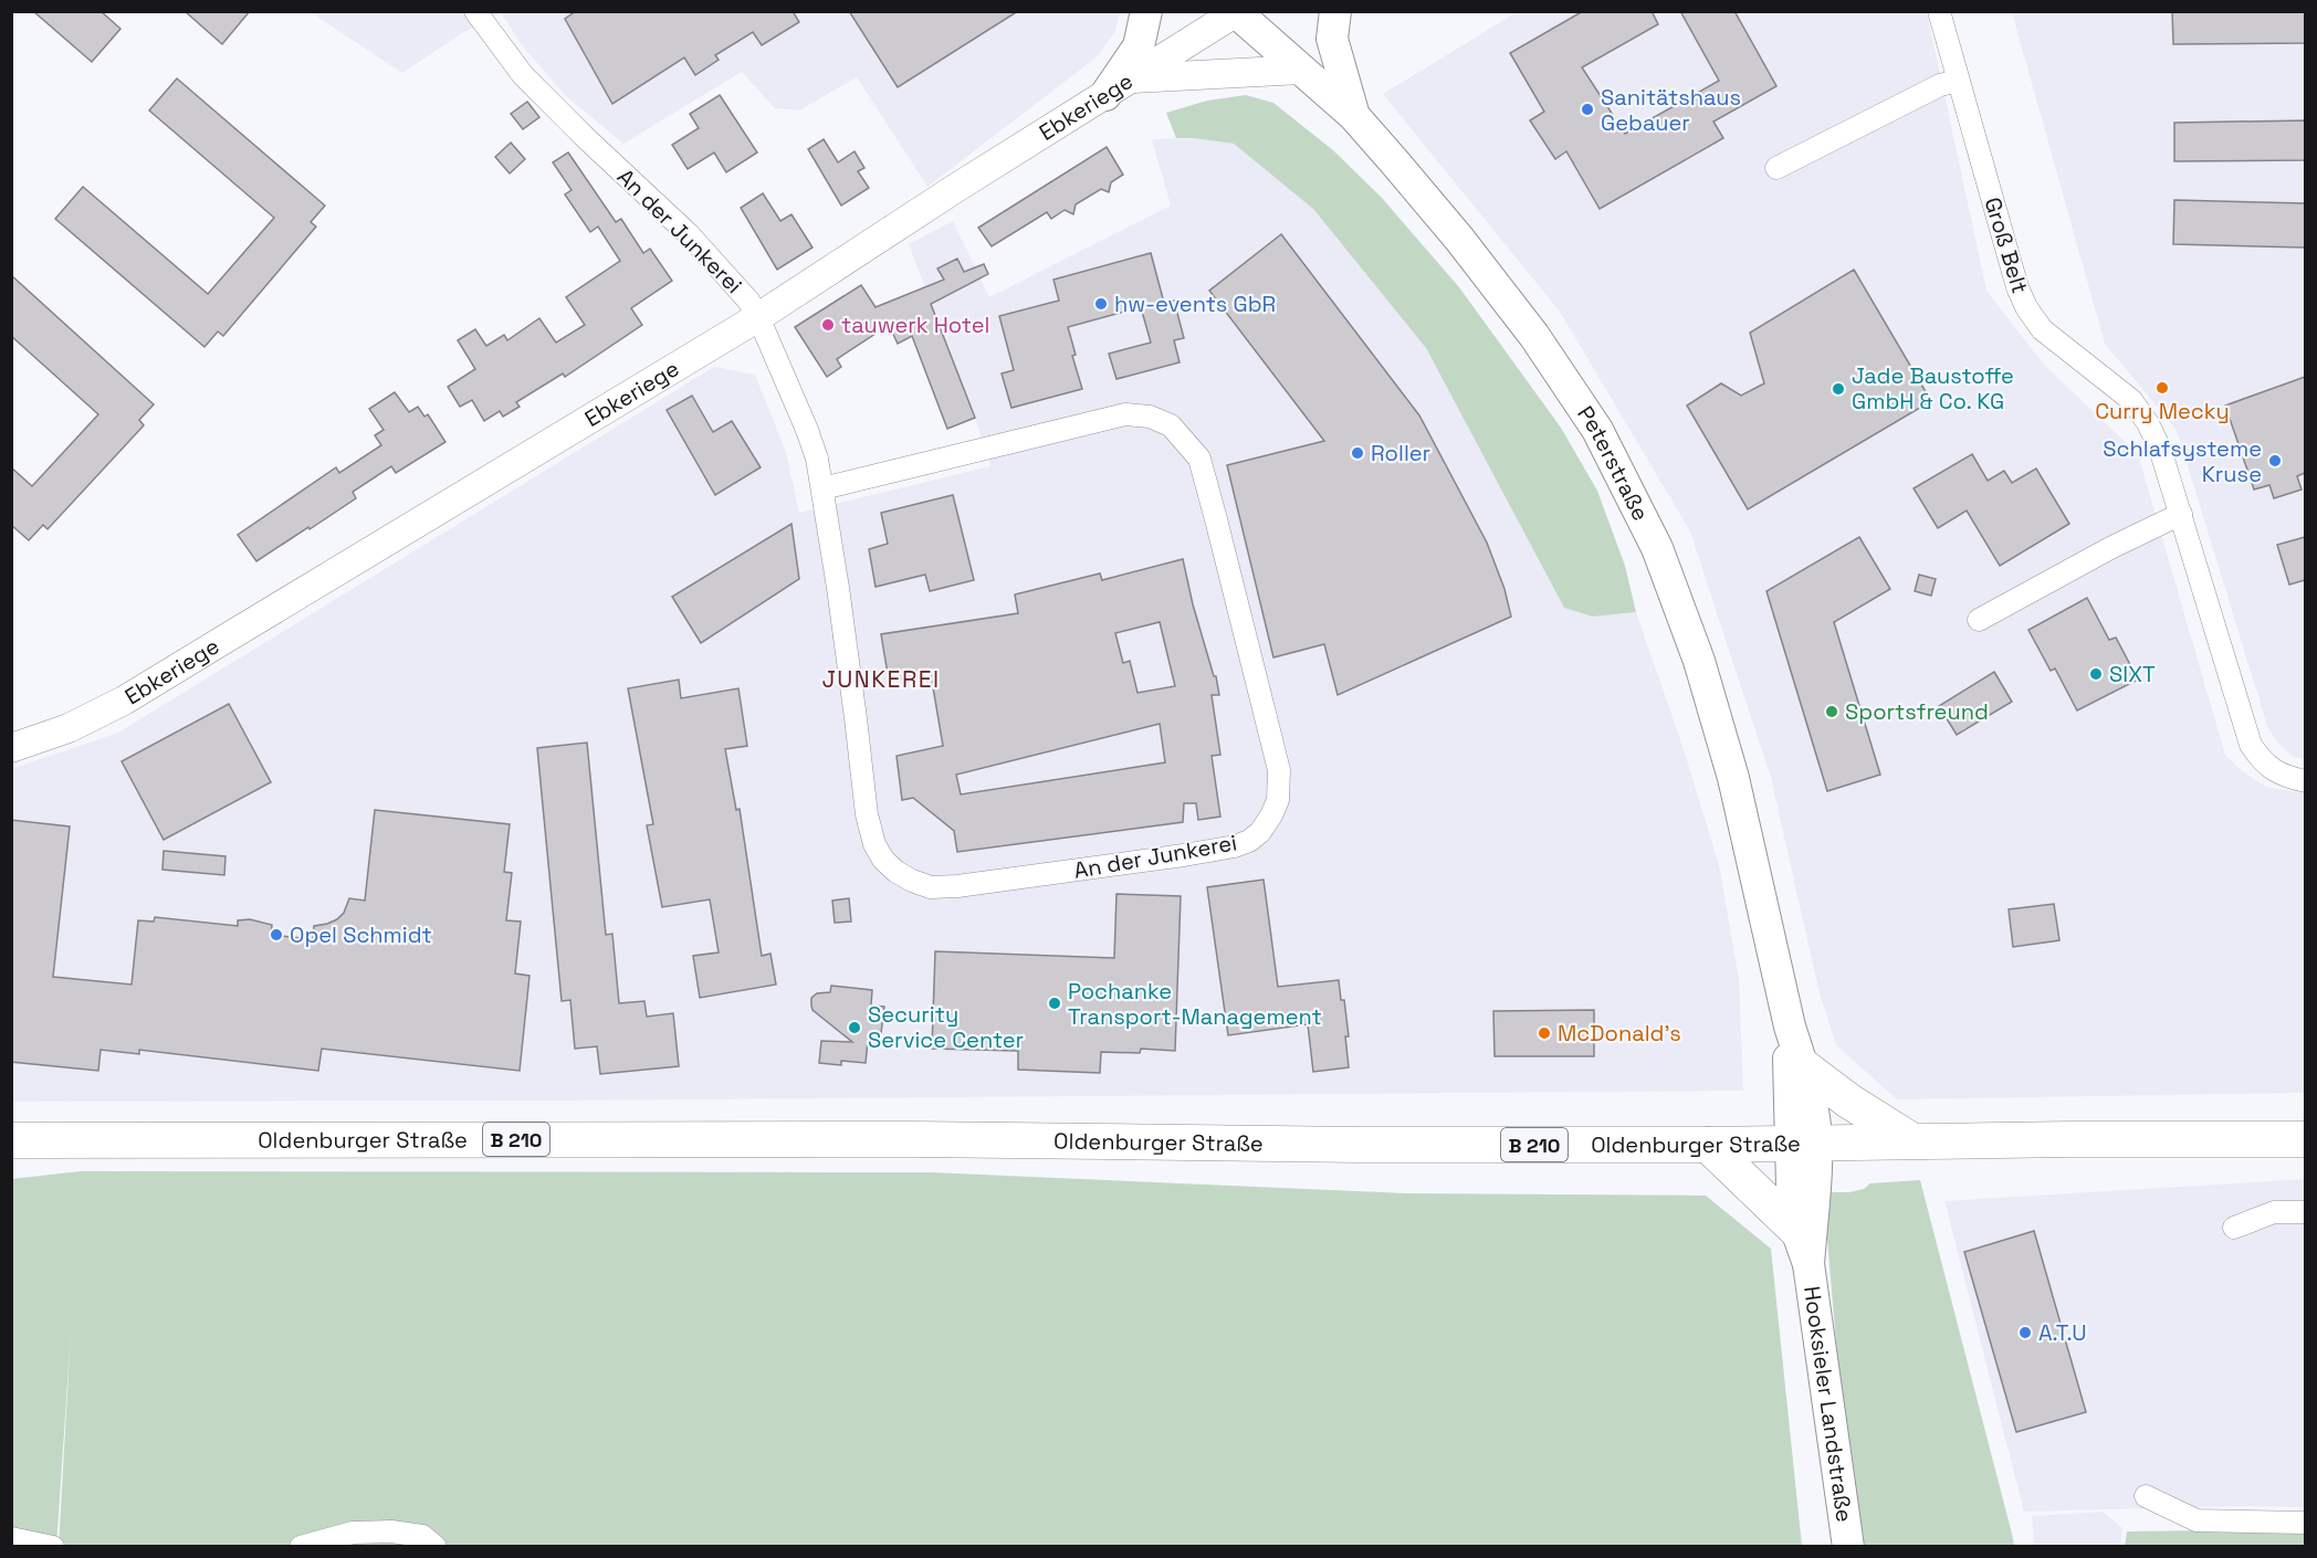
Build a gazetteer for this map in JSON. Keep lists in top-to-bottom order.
{
  "streets": {
    "main road": [
      "Peterstraße",
      "B 210",
      "Oldenburger Straße",
      "Hooksieler Landstraße"
    ],
    "street": ["Ebkeriege", "An der Junkerei", "Groß Belt"]
  },
  "crossings": [
    ["Ebkeriege", "An der Junkerei"],
    ["Ebkeriege", "Peterstraße"],
    ["Peterstraße", "Oldenburger Straße"],
    ["Peterstraße", "Hooksieler Landstraße"],
    ["Oldenburger Straße", "Hooksieler Landstraße"]
  ],
  "districts": ["JUNKEREI"],
  "places": [
    "Sanitätshaus Gebauer",
    "hw-events GbR",
    "tauwerk Hotel",
    "Curry Mecky",
    "Jade Baustoffe GmbH & Co. KG",
    "Roller",
    "Schlafsysteme Kruse",
    "SIXT",
    "Sportsfreund",
    "Opel Schmidt",
    "Pochanke Transport-Management",
    "Security Service Center",
    "McDonald's",
    "A.T.U"
  ]
}
